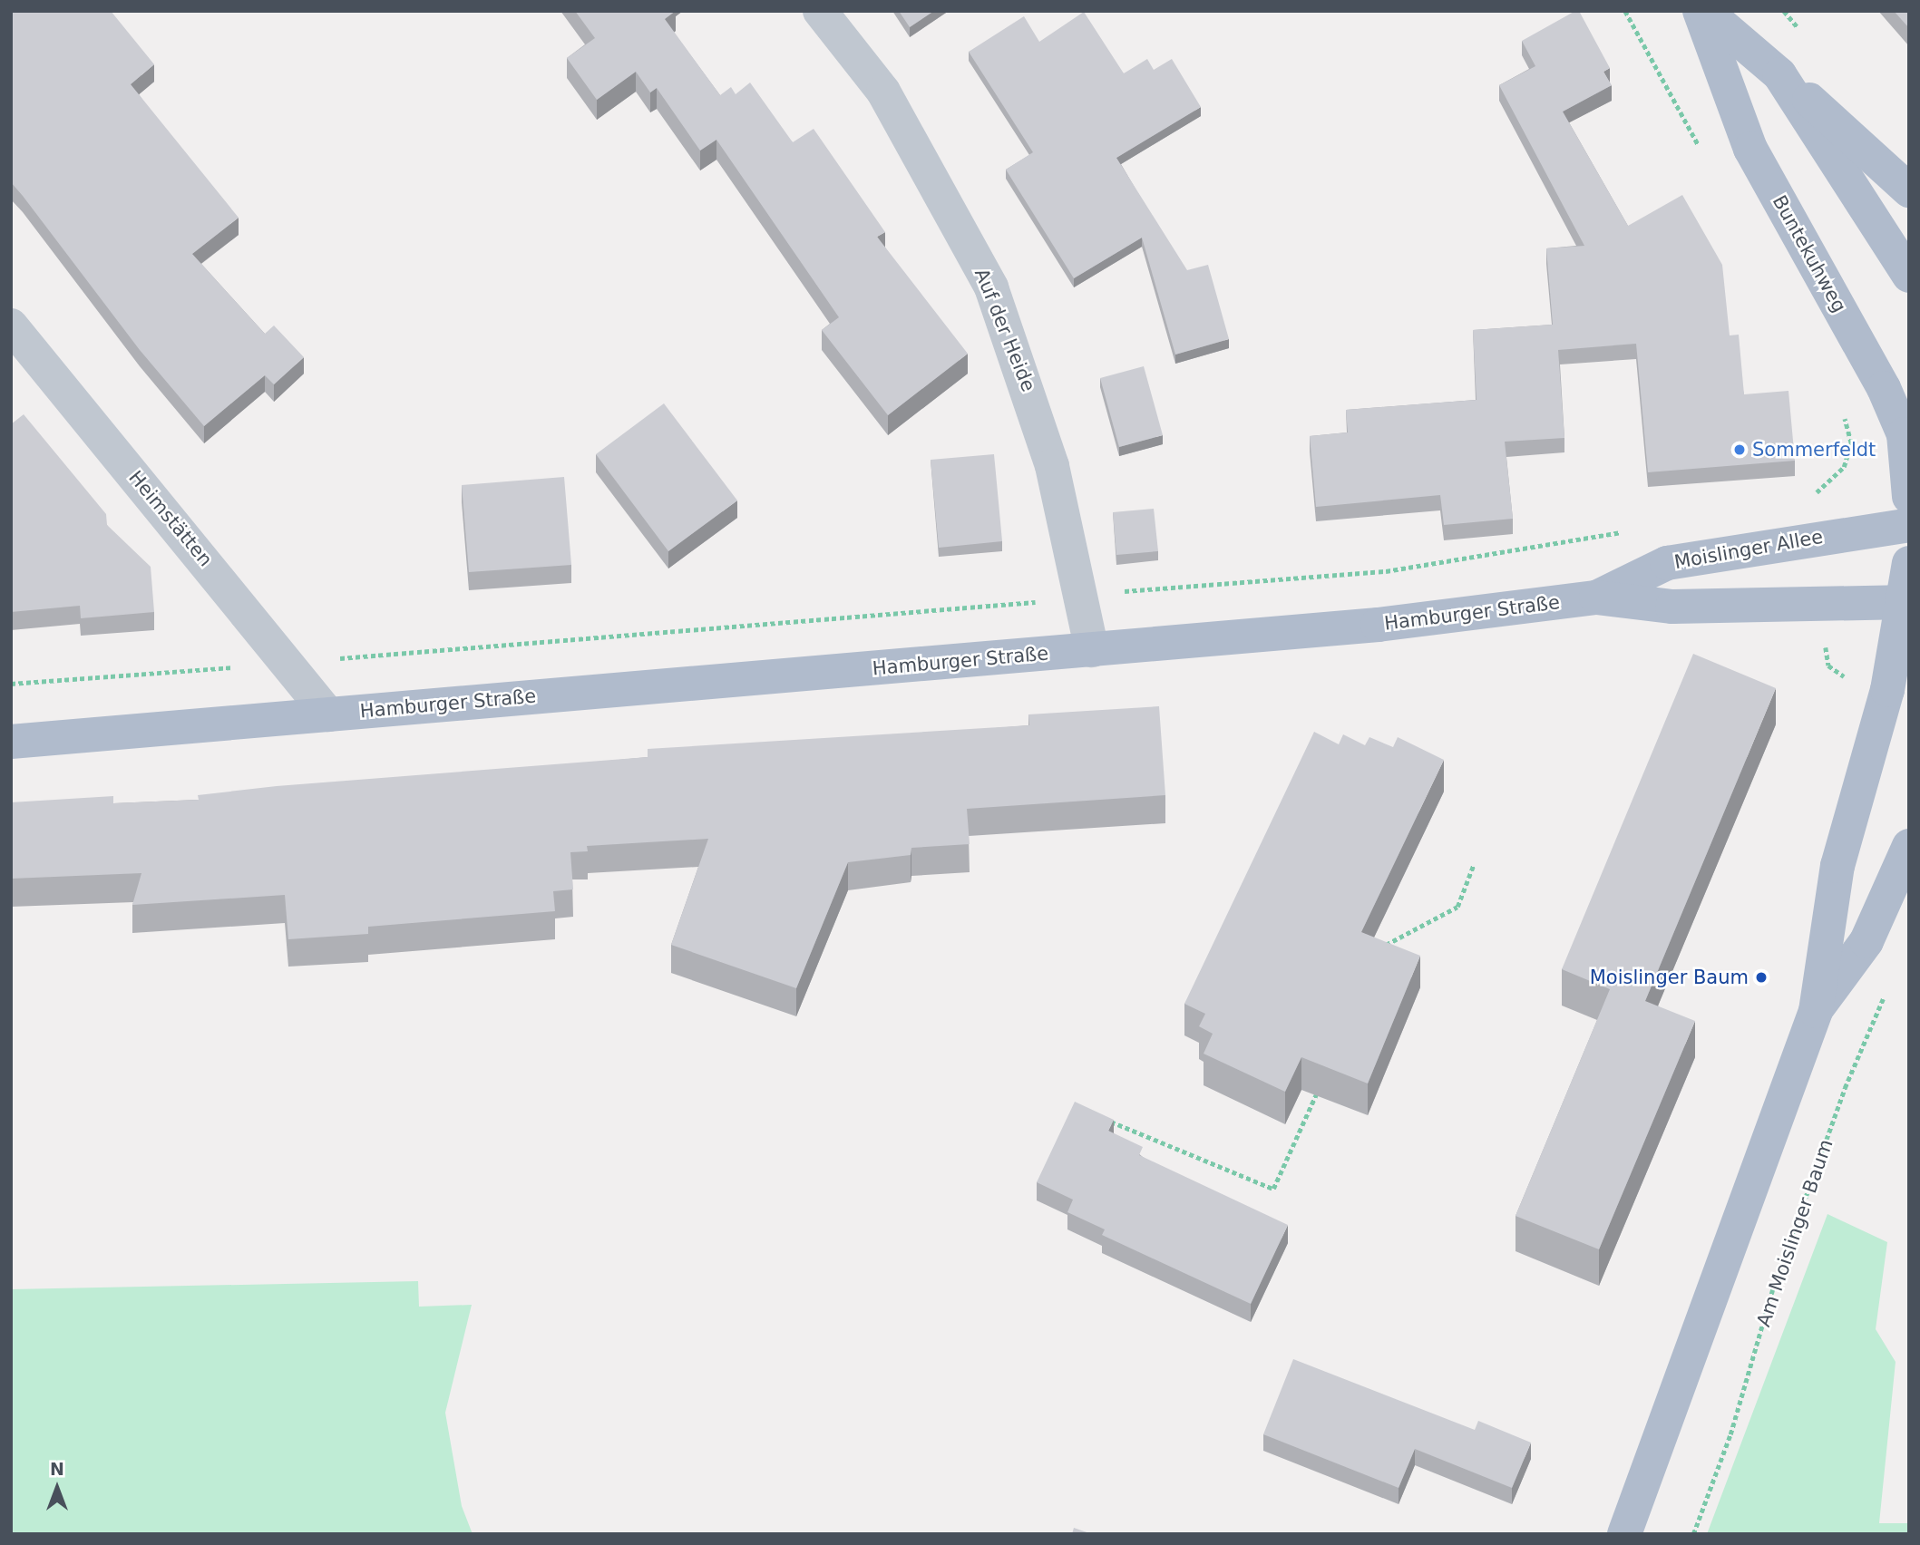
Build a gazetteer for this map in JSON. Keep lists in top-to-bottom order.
{
  "streets": {
    "main road": ["Buntekuhweg", "Moislinger Allee", "Hamburger Straße"],
    "street": ["Auf der Heide", "Heimstätten"],
    "path": ["Am Moislinger Baum"]
  },
  "crossings": [
    ["Auf der Heide", "Hamburger Straße"],
    ["Heimstätten", "Hamburger Straße"],
    ["Moislinger Allee", "Hamburger Straße"]
  ],
  "places": ["Sommerfeldt", "Moislinger Baum"],
  "north": "top"
}
